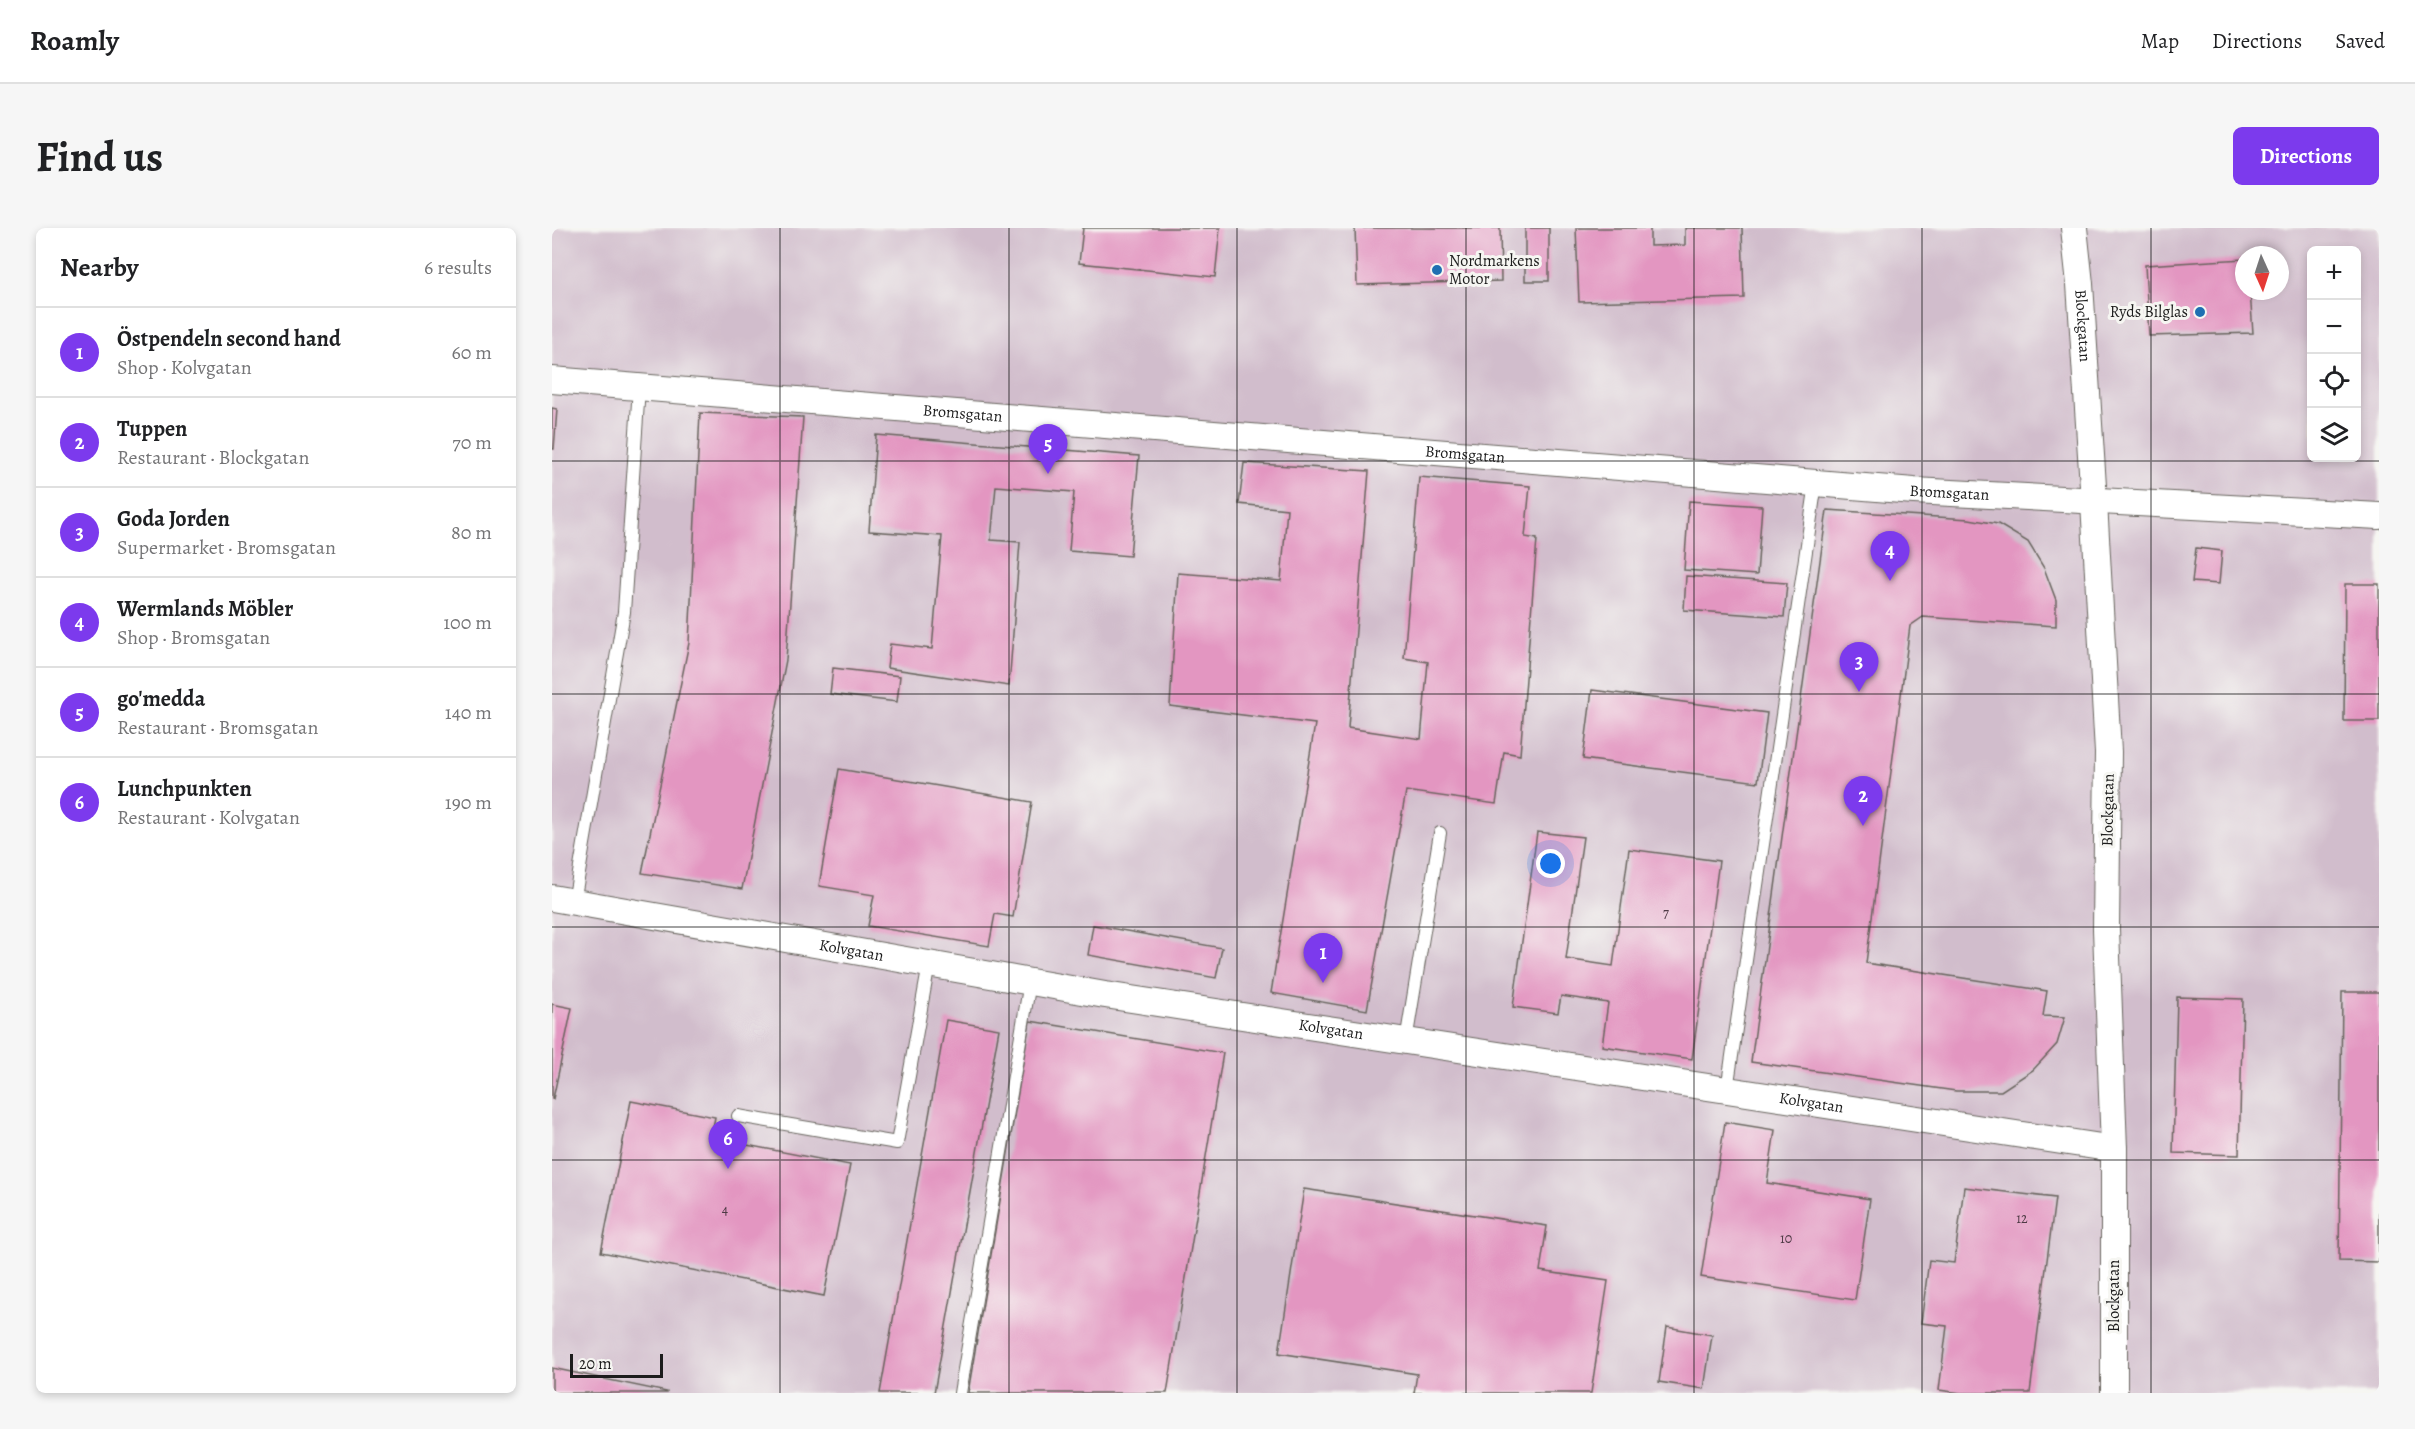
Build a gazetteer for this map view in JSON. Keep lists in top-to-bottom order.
{
  "streets": {
    "street": ["Blockgatan", "Bromsgatan", "Kolvgatan"]
  },
  "crossings": [
    ["Blockgatan", "Bromsgatan"],
    ["Blockgatan", "Kolvgatan"]
  ],
  "places": ["Nordmarkens Motor", "Ryds Bilglas"],
  "house_numbers": [
    "7",
    "4",
    "12",
    "10"
  ],
  "scale_bar": "20 m",
  "north": "bottom",
  "page": {
    "header": "Roamly",
    "nav": ["Map", "Directions", "Saved"],
    "buttons": "Directions",
    "title": "Find us",
    "heading": ["Nearby", "6 results"],
    "map_buttons": ["+", "−"],
    "list": [
      {
        "mark": "1",
        "name": "Östpendeln second hand",
        "note": "Shop · Kolvgatan",
        "value": "60 m"
      },
      {
        "mark": "2",
        "name": "Tuppen",
        "note": "Restaurant · Blockgatan",
        "value": "70 m"
      },
      {
        "mark": "3",
        "name": "Goda Jorden",
        "note": "Supermarket · Bromsgatan",
        "value": "80 m"
      },
      {
        "mark": "4",
        "name": "Wermlands Möbler",
        "note": "Shop · Bromsgatan",
        "value": "100 m"
      },
      {
        "mark": "5",
        "name": "go'medda",
        "note": "Restaurant · Bromsgatan",
        "value": "140 m"
      },
      {
        "mark": "6",
        "name": "Lunchpunkten",
        "note": "Restaurant · Kolvgatan",
        "value": "190 m"
      }
    ],
    "pins": [
      "5",
      "4",
      "3",
      "2",
      "1",
      "6"
    ],
    "scale": "20 m"
  }
}
